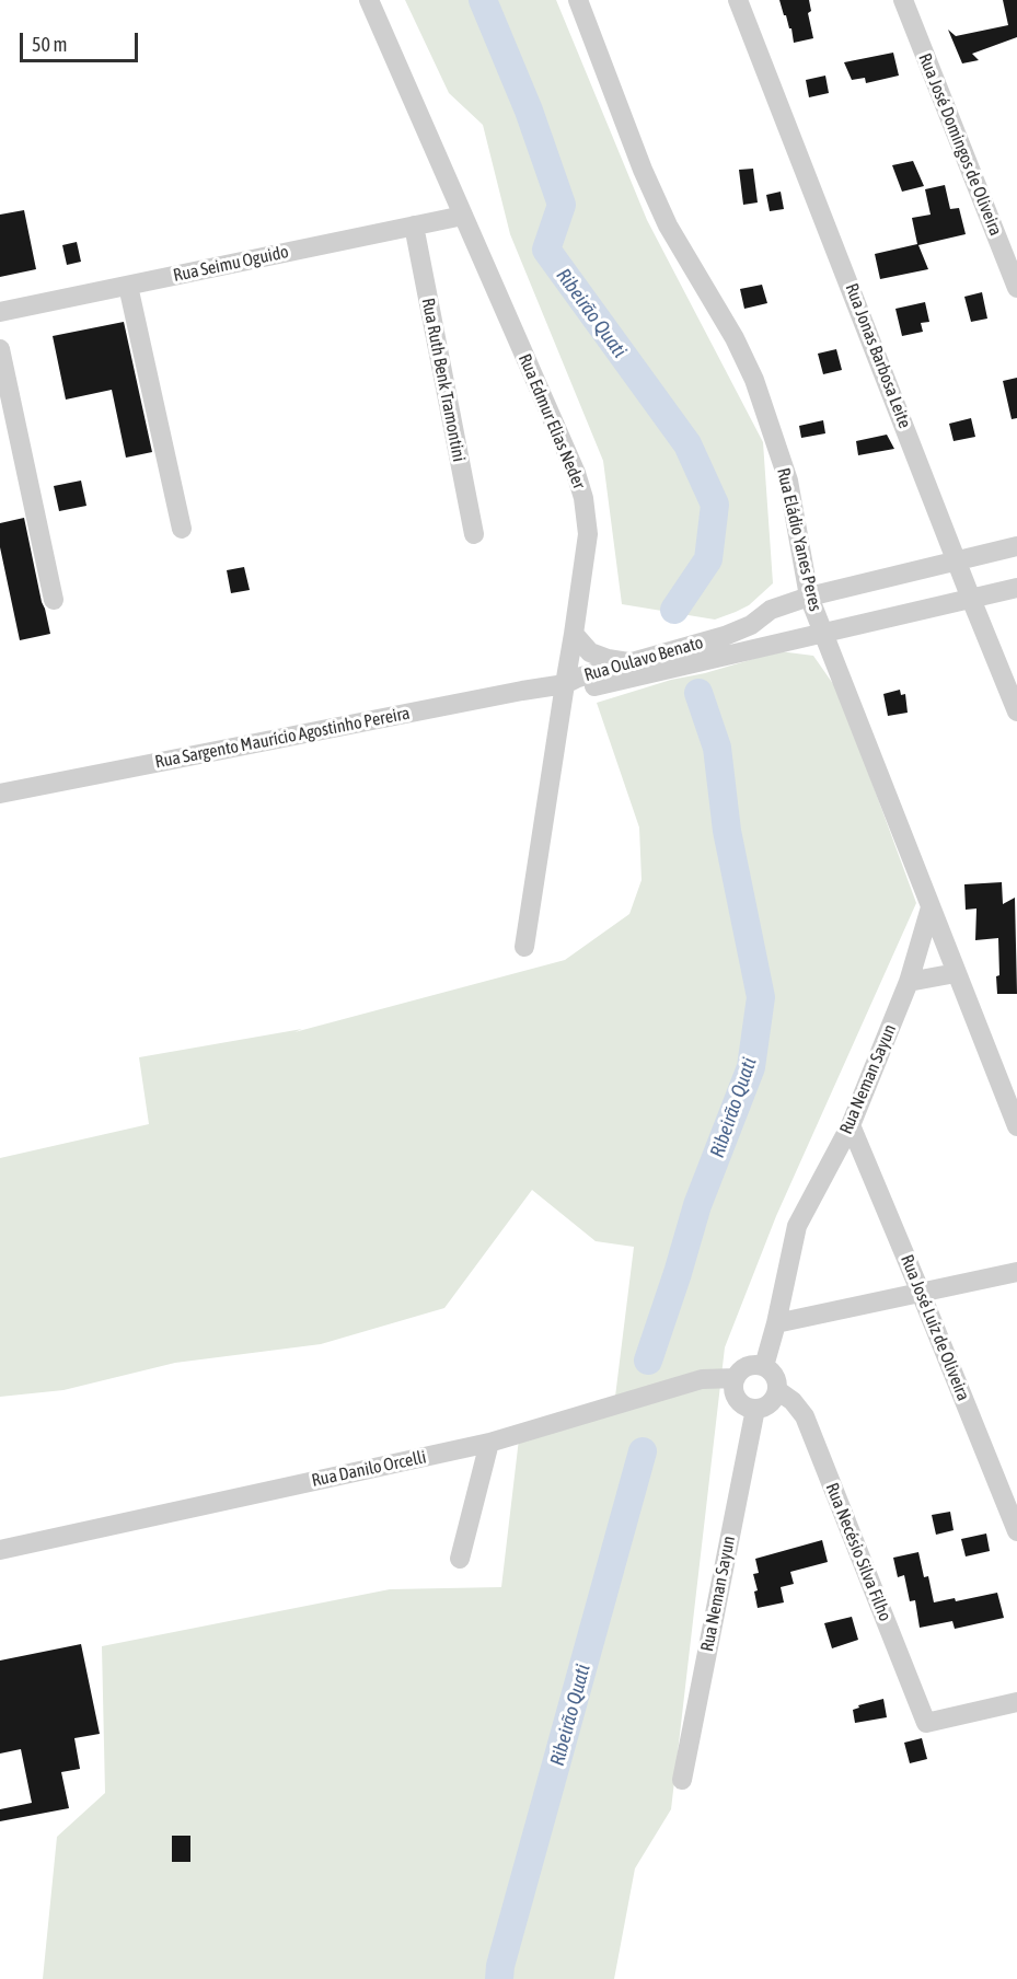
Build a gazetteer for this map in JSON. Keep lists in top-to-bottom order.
{
  "streets": {
    "street": [
      "Rua José Domingos de Oliveira",
      "Rua Seimu Oguido",
      "Rua Jonas Barbosa Leite",
      "Rua Ruth Benk Tramontini",
      "Rua Edmur Elias Neder",
      "Rua Eládio Yanes Peres",
      "Rua Oulavo Benato",
      "Rua Sargento Maurício Agostinho Pereira",
      "Rua Neman Sayun",
      "Rua José Luíz de Oliveira",
      "Rua Danilo Orcelli",
      "Rua Necésio Silva Filho"
    ]
  },
  "crossings": [
    ["Rua Seimu Oguido", "Rua Ruth Benk Tramontini"],
    ["Rua Seimu Oguido", "Rua Edmur Elias Neder"],
    ["Rua Jonas Barbosa Leite", "Rua Oulavo Benato"],
    ["Rua Edmur Elias Neder", "Rua Oulavo Benato"],
    ["Rua Edmur Elias Neder", "Rua Sargento Maurício Agostinho Pereira"],
    ["Rua Eládio Yanes Peres", "Rua Oulavo Benato"],
    ["Rua Eládio Yanes Peres", "Rua Neman Sayun"],
    ["Rua Oulavo Benato", "Rua Sargento Maurício Agostinho Pereira"],
    ["Rua Neman Sayun", "Rua José Luíz de Oliveira"],
    ["Rua Neman Sayun", "Rua Danilo Orcelli"],
    ["Rua Neman Sayun", "Rua Necésio Silva Filho"],
    ["Rua Danilo Orcelli", "Rua Necésio Silva Filho"]
  ],
  "water": ["Ribeirão Quati"],
  "scale_bar": "50 m"
}
